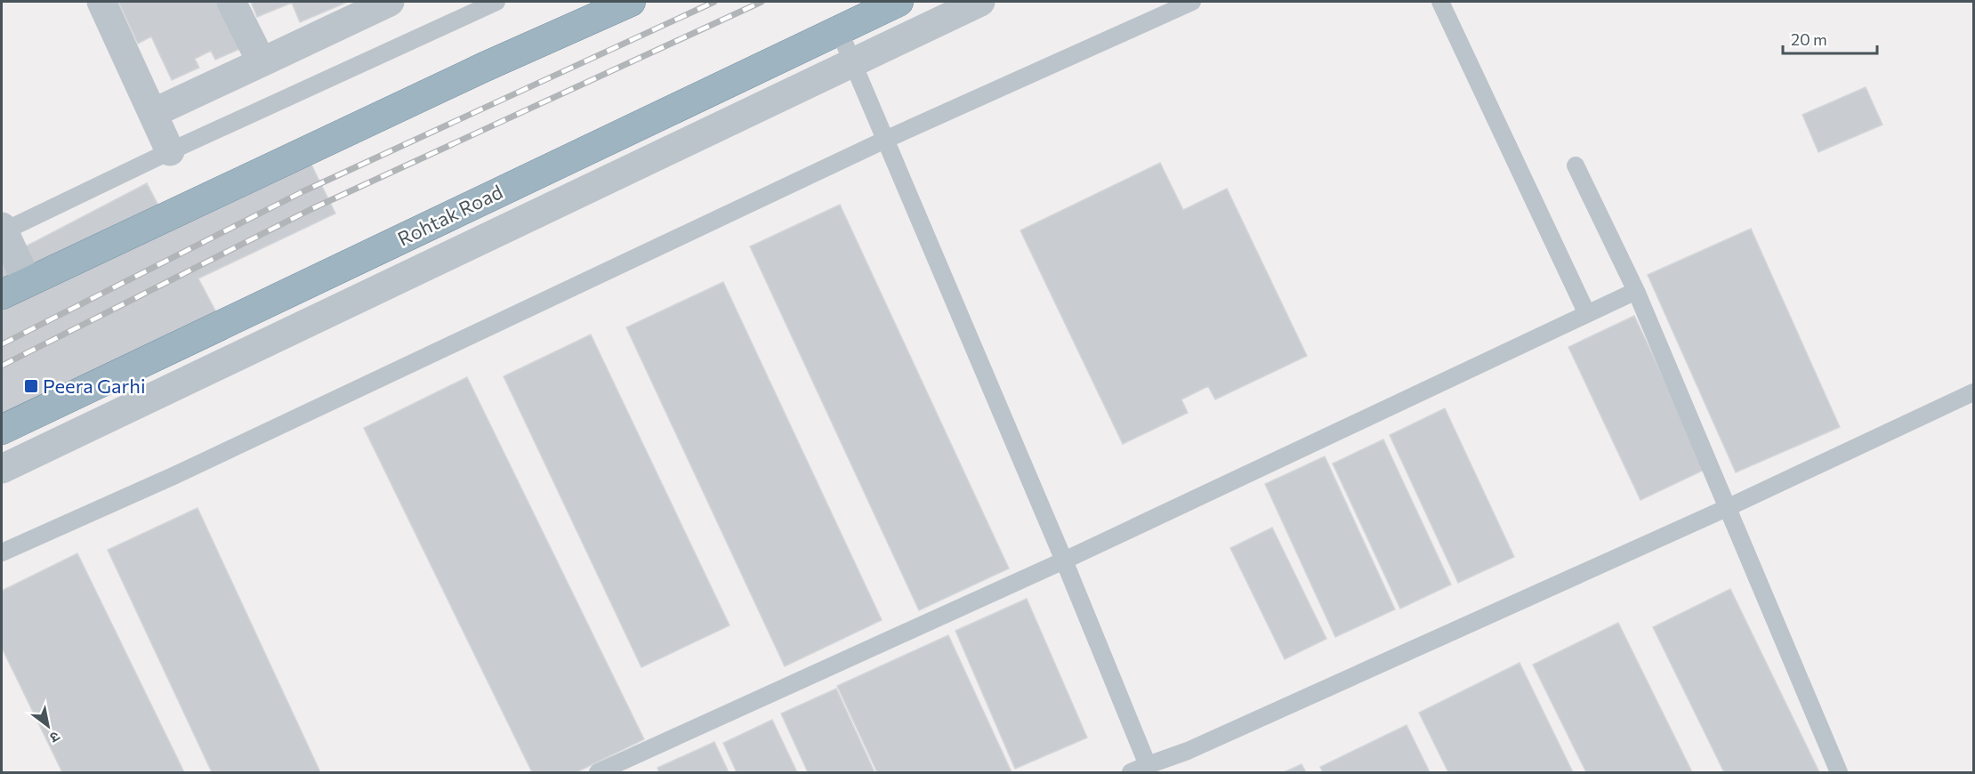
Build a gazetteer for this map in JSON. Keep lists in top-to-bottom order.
{
  "streets": {
    "highway": ["Rohtak Road"]
  },
  "places": {
    "transit": ["Peera Garhi"]
  },
  "scale_bar": "20 m",
  "north": "bottom right"
}
